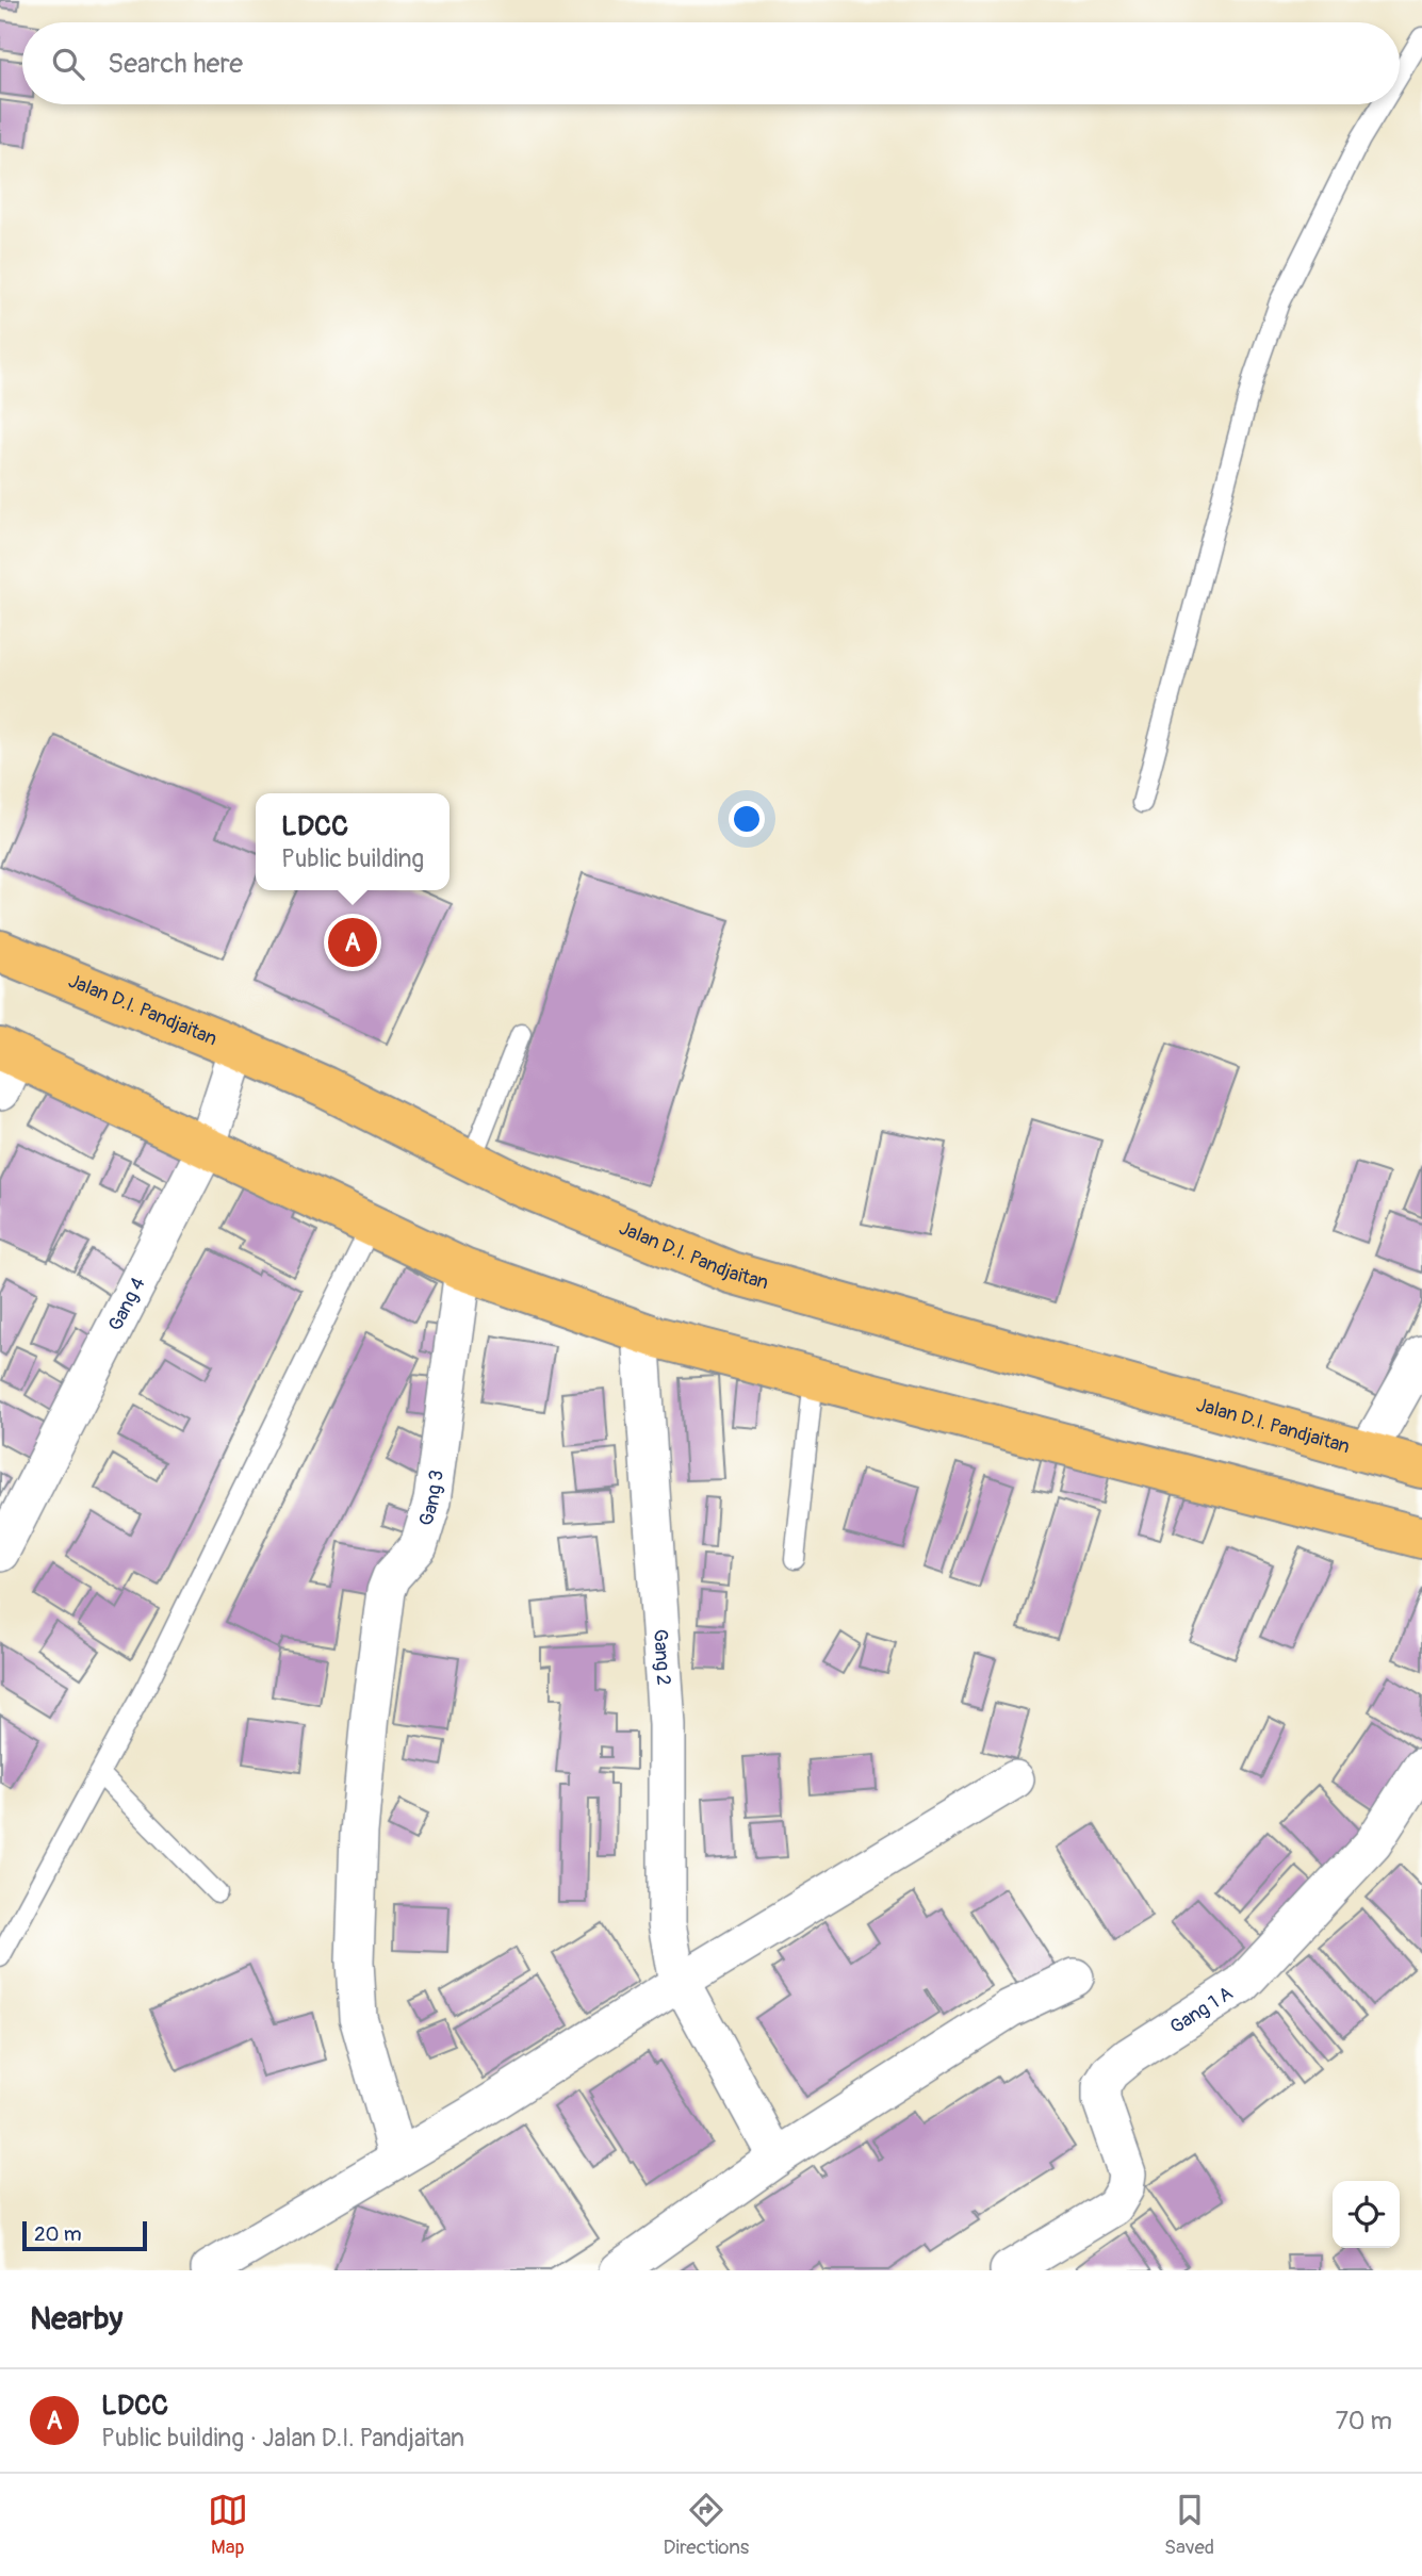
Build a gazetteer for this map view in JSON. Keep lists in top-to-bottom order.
{
  "streets": {
    "main road": ["Jalan D.I. Pandjaitan"],
    "street": [
      "Gang 4",
      "Gang 3",
      "Gang 2",
      "Gang 1 A"
    ]
  },
  "crossings": [
    ["Jalan D.I. Pandjaitan", "Gang 4"]
  ],
  "scale_bar": "20 m",
  "page": {
    "search": "Search here",
    "popup": ["LDCC", "Public building"],
    "pins": "A",
    "scale": "20 m",
    "heading": "Nearby",
    "list": [
      {
        "mark": "A",
        "name": "LDCC",
        "note": "Public building · Jalan D.I. Pandjaitan",
        "value": "70 m"
      }
    ],
    "nav": ["Map", "Directions", "Saved"]
  }
}
